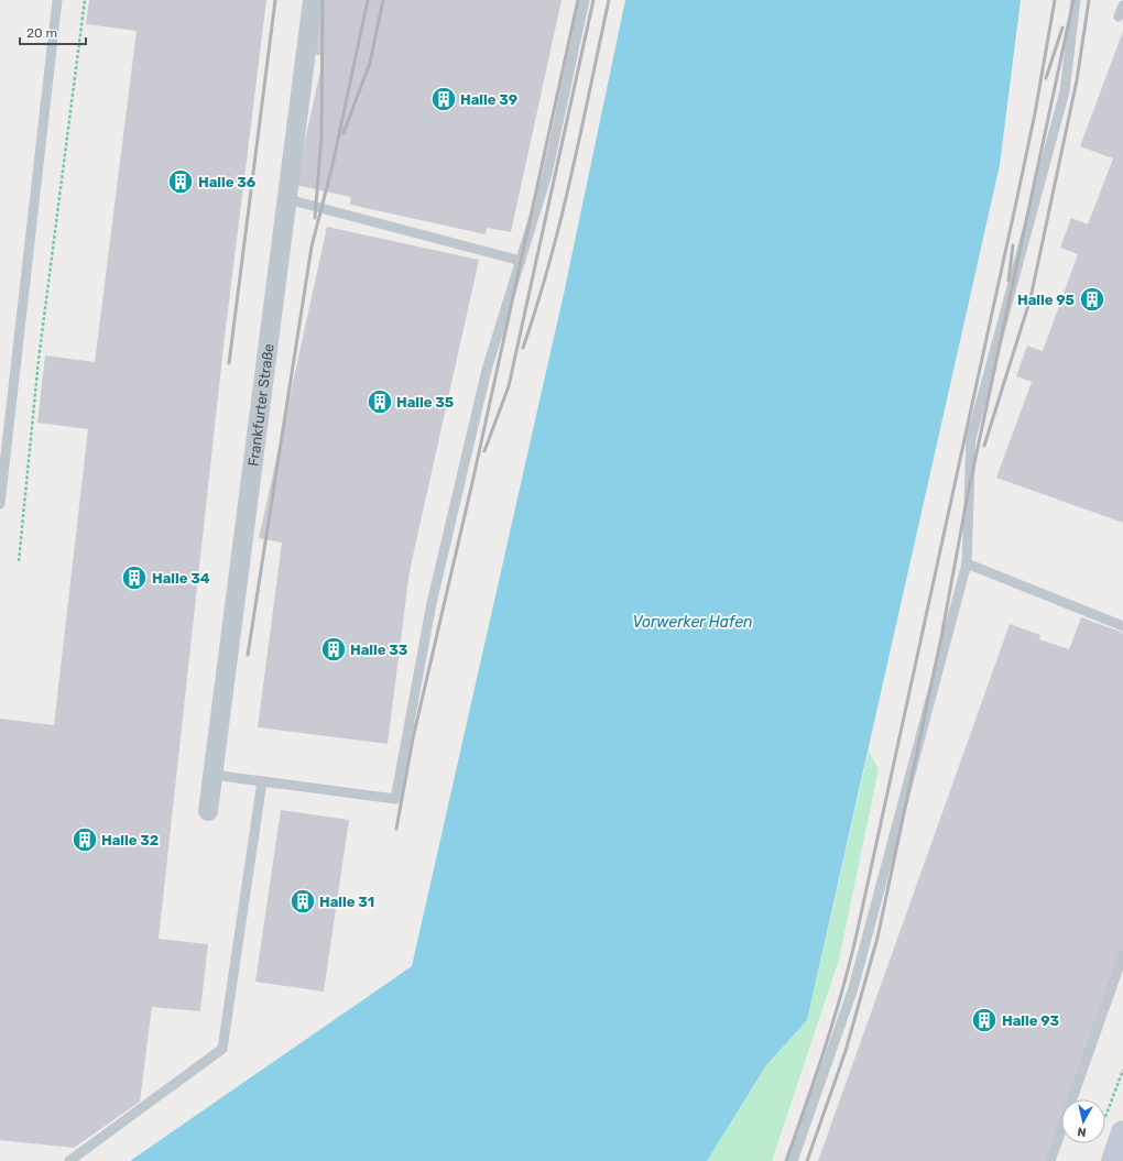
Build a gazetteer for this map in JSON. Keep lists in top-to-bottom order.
{
  "streets": {
    "street": ["Frankfurter Straße"]
  },
  "water": ["Vorwerker Hafen"],
  "places": {
    "building": [
      "Halle 39",
      "Halle 36",
      "Halle 95",
      "Halle 35",
      "Halle 34",
      "Halle 33",
      "Halle 32",
      "Halle 31",
      "Halle 93"
    ]
  },
  "scale_bar": "20 m",
  "north": "bottom"
}
